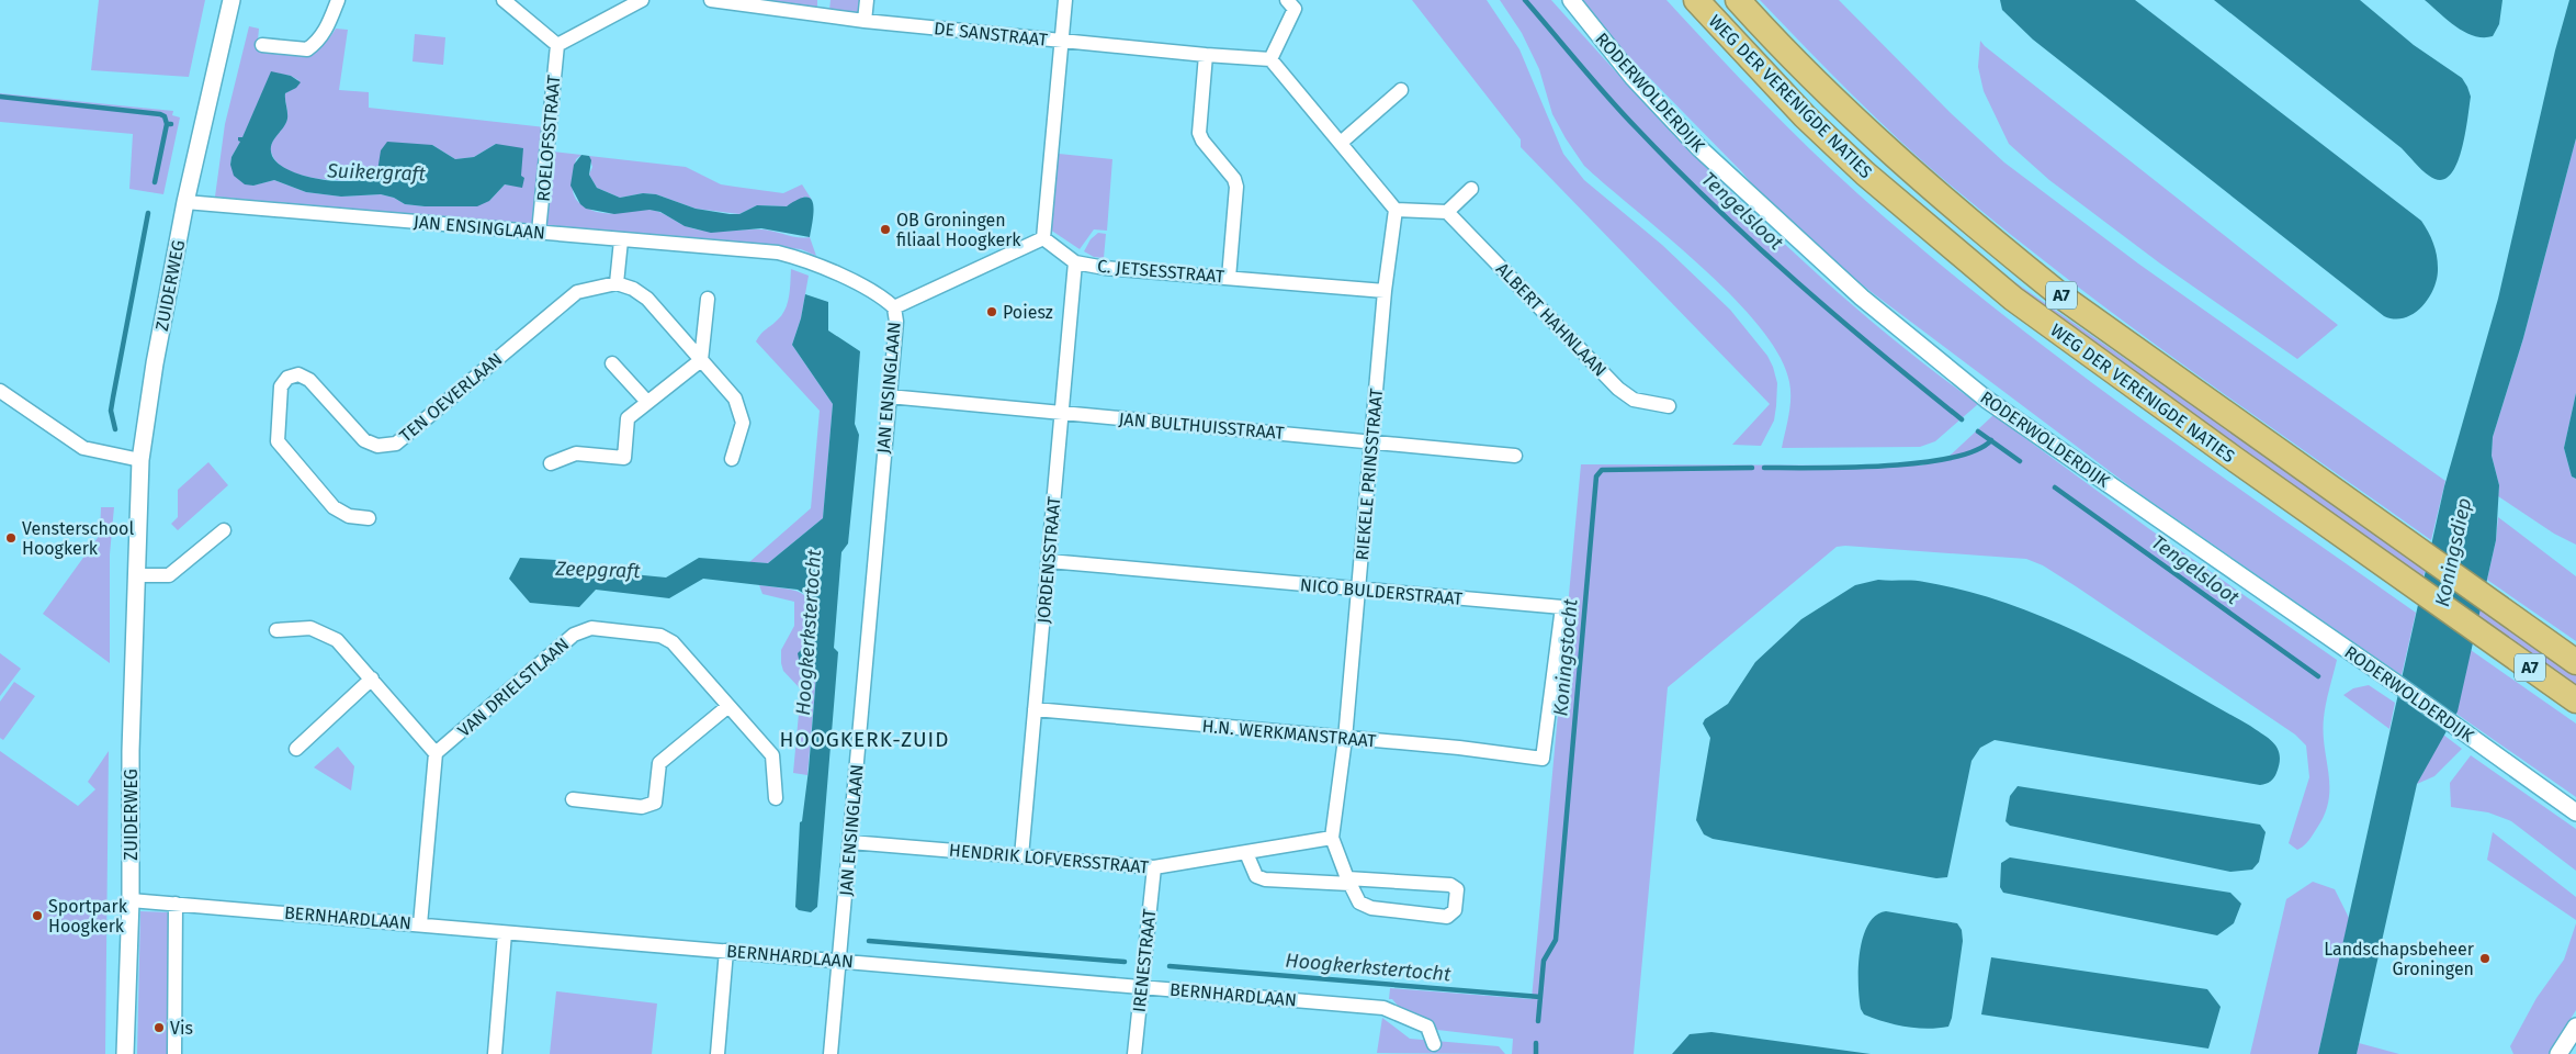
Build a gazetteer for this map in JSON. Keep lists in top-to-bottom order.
{
  "streets": {
    "highway": ["WEG DER VERENIGDE NATIES", "A7"],
    "street": [
      "DE SANSTRAAT",
      "RODERWOLDERDIJK",
      "ROELOFSSTRAAT",
      "JAN ENSINGLAAN",
      "C. JETSESSTRAAT",
      "ZUIDERWEG",
      "ALBERT HAHNLAAN",
      "TEN OEVERLAAN",
      "JAN BULTHUISSTRAAT",
      "RIEKELE PRINSSTRAAT",
      "JORDENSSTRAAT",
      "NICO BULDERSTRAAT",
      "VAN DRIELSTLAAN",
      "H.N. WERKMANSTRAAT",
      "HENDRIK LOFVERSSTRAAT",
      "BERNHARDLAAN",
      "IRENESTRAAT"
    ]
  },
  "crossings": [
    ["ROELOFSSTRAAT", "JAN ENSINGLAAN"],
    ["JAN ENSINGLAAN", "ZUIDERWEG"],
    ["JAN ENSINGLAAN", "JAN BULTHUISSTRAAT"],
    ["JAN ENSINGLAAN", "HENDRIK LOFVERSSTRAAT"],
    ["JAN ENSINGLAAN", "BERNHARDLAAN"],
    ["C. JETSESSTRAAT", "RIEKELE PRINSSTRAAT"],
    ["C. JETSESSTRAAT", "JORDENSSTRAAT"],
    ["ZUIDERWEG", "BERNHARDLAAN"],
    ["JAN BULTHUISSTRAAT", "RIEKELE PRINSSTRAAT"],
    ["JAN BULTHUISSTRAAT", "JORDENSSTRAAT"],
    ["RIEKELE PRINSSTRAAT", "NICO BULDERSTRAAT"],
    ["RIEKELE PRINSSTRAAT", "H.N. WERKMANSTRAAT"],
    ["RIEKELE PRINSSTRAAT", "HENDRIK LOFVERSSTRAAT"],
    ["JORDENSSTRAAT", "NICO BULDERSTRAAT"],
    ["JORDENSSTRAAT", "H.N. WERKMANSTRAAT"],
    ["JORDENSSTRAAT", "HENDRIK LOFVERSSTRAAT"],
    ["NICO BULDERSTRAAT", "H.N. WERKMANSTRAAT"],
    ["HENDRIK LOFVERSSTRAAT", "IRENESTRAAT"],
    ["BERNHARDLAAN", "IRENESTRAAT"]
  ],
  "districts": ["HOOGKERK-ZUID"],
  "water": [
    "Suikergraft",
    "Tengelsloot",
    "Koningsdiep",
    "Zeepgraft",
    "Hoogkerkstertocht",
    "Koningstocht"
  ],
  "places": [
    "OB Groningen filiaal Hoogkerk",
    "Poiesz",
    "Vensterschool Hoogkerk",
    "Sportpark Hoogkerk",
    "Landschapsbeheer Groningen",
    "Vis"
  ]
}
